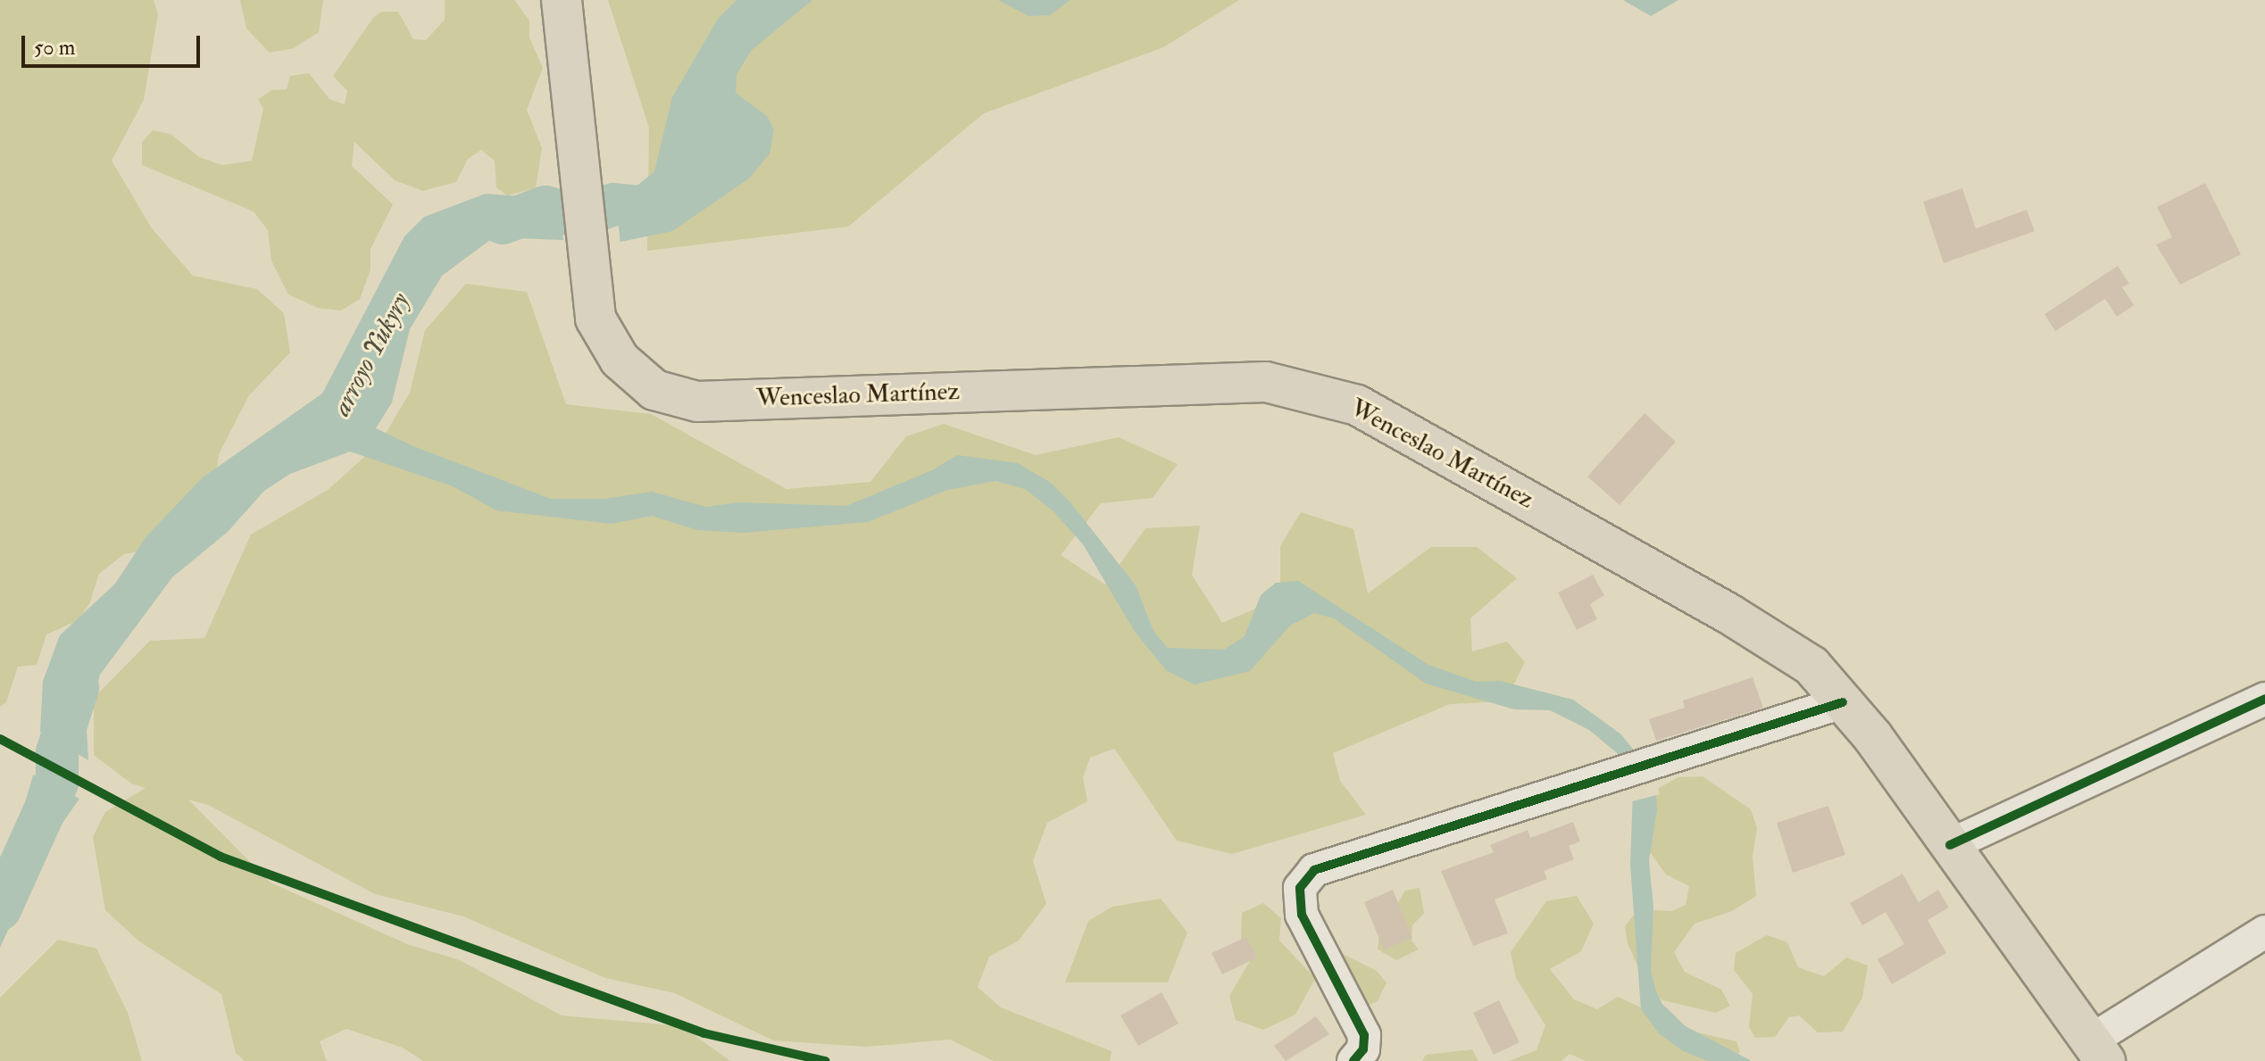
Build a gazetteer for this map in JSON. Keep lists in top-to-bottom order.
{
  "streets": {
    "main road": ["Wenceslao Martínez"]
  },
  "water": ["arroyo Yukyry"],
  "scale_bar": "50 m"
}
